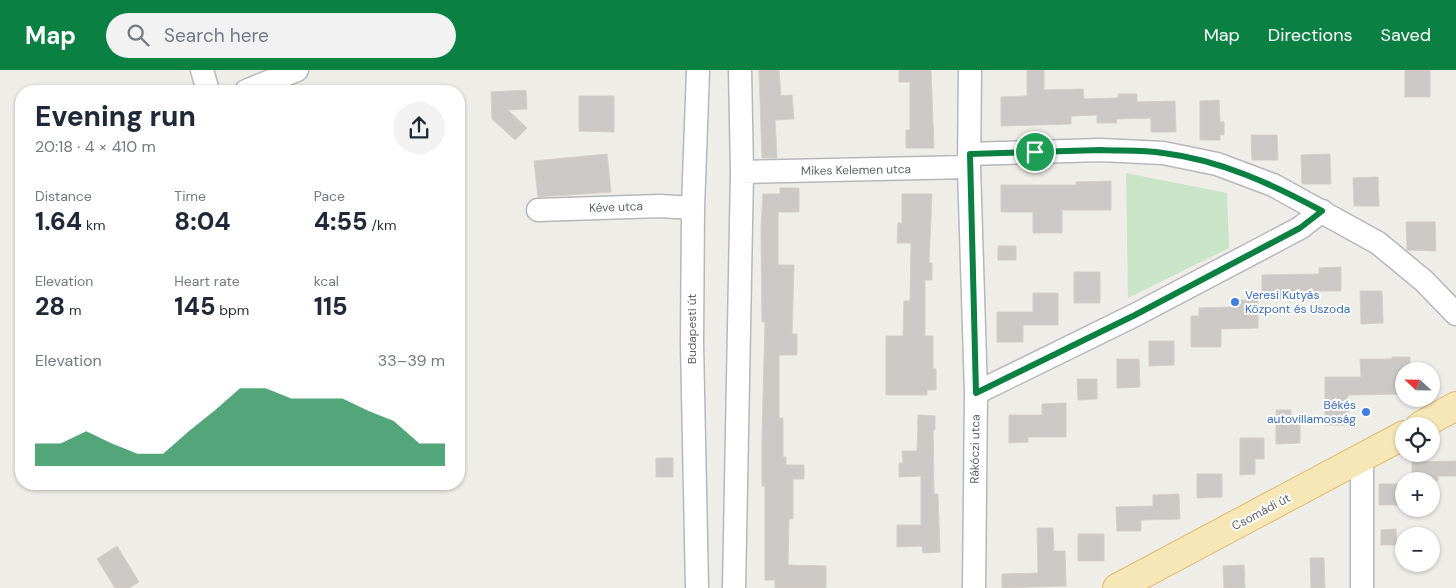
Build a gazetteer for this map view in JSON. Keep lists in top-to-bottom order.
{
  "streets": {
    "main road": ["Csomádi út"],
    "street": [
      "Mikes Kelemen utca",
      "Kéve utca",
      "Budapesti út",
      "Rákóczi utca"
    ]
  },
  "crossings": [
    ["Mikes Kelemen utca", "Rákóczi utca"],
    ["Kéve utca", "Budapesti út"]
  ],
  "places": ["Veresi Kutyás Központ és Uszoda", "Békés autovillamosság"],
  "north": "left",
  "page": {
    "header": "Map",
    "search": "Search here",
    "nav": ["Map", "Directions", "Saved"],
    "heading": ["Evening run", "20:18 · 4 × 410 m"],
    "stats": [
      ["Distance", "1.64 km"],
      ["Time", "8:04"],
      ["Pace", "4:55 /km"],
      ["Elevation", "28 m"],
      ["Heart rate", "145 bpm"],
      ["kcal", "115"]
    ],
    "chart": ["Elevation", "33–39 m"],
    "map_buttons": ["+", "−"]
  }
}
